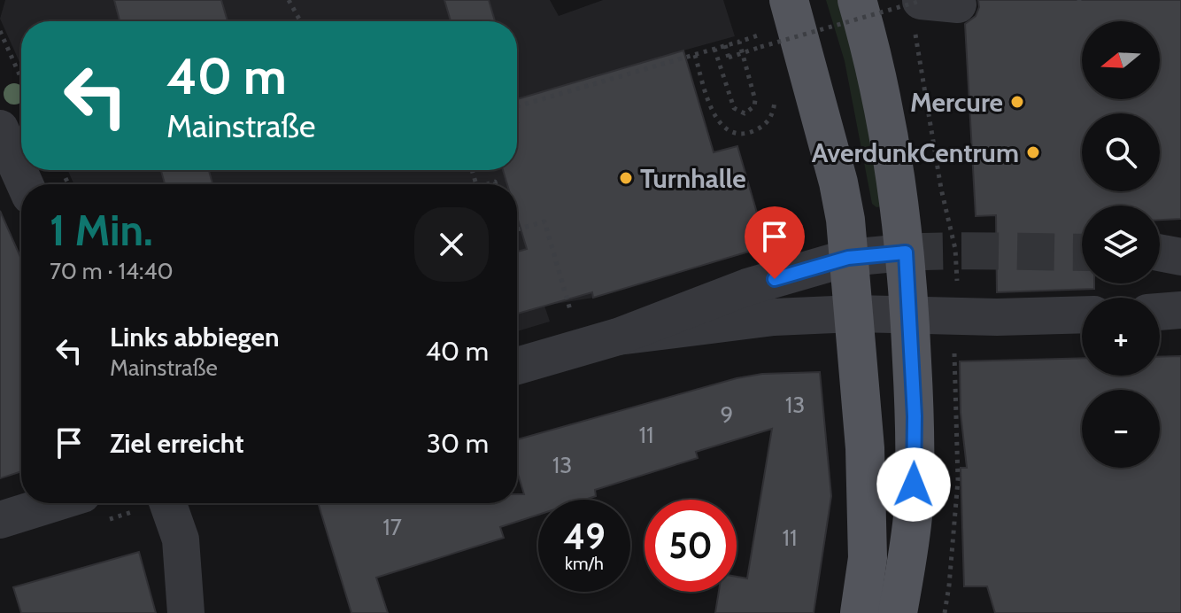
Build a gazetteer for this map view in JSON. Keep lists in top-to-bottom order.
{
  "places": ["Mercure", "AverdunkCentrum", "Turnhalle"],
  "house_numbers": [
    "13",
    "9",
    "11",
    "13",
    "17",
    "11"
  ],
  "north": "left",
  "page": {
    "map_buttons": ["+", "−"],
    "turn": ["40 m", "Mainstraße"],
    "heading": ["1 Min.", "70 m · 14:40"],
    "list": [
      {
        "name": "Links abbiegen",
        "note": "Mainstraße",
        "value": "40 m"
      },
      {
        "name": "Ziel erreicht",
        "value": "30 m"
      }
    ],
    "speed": "49 km/h",
    "limit": "50"
  }
}
